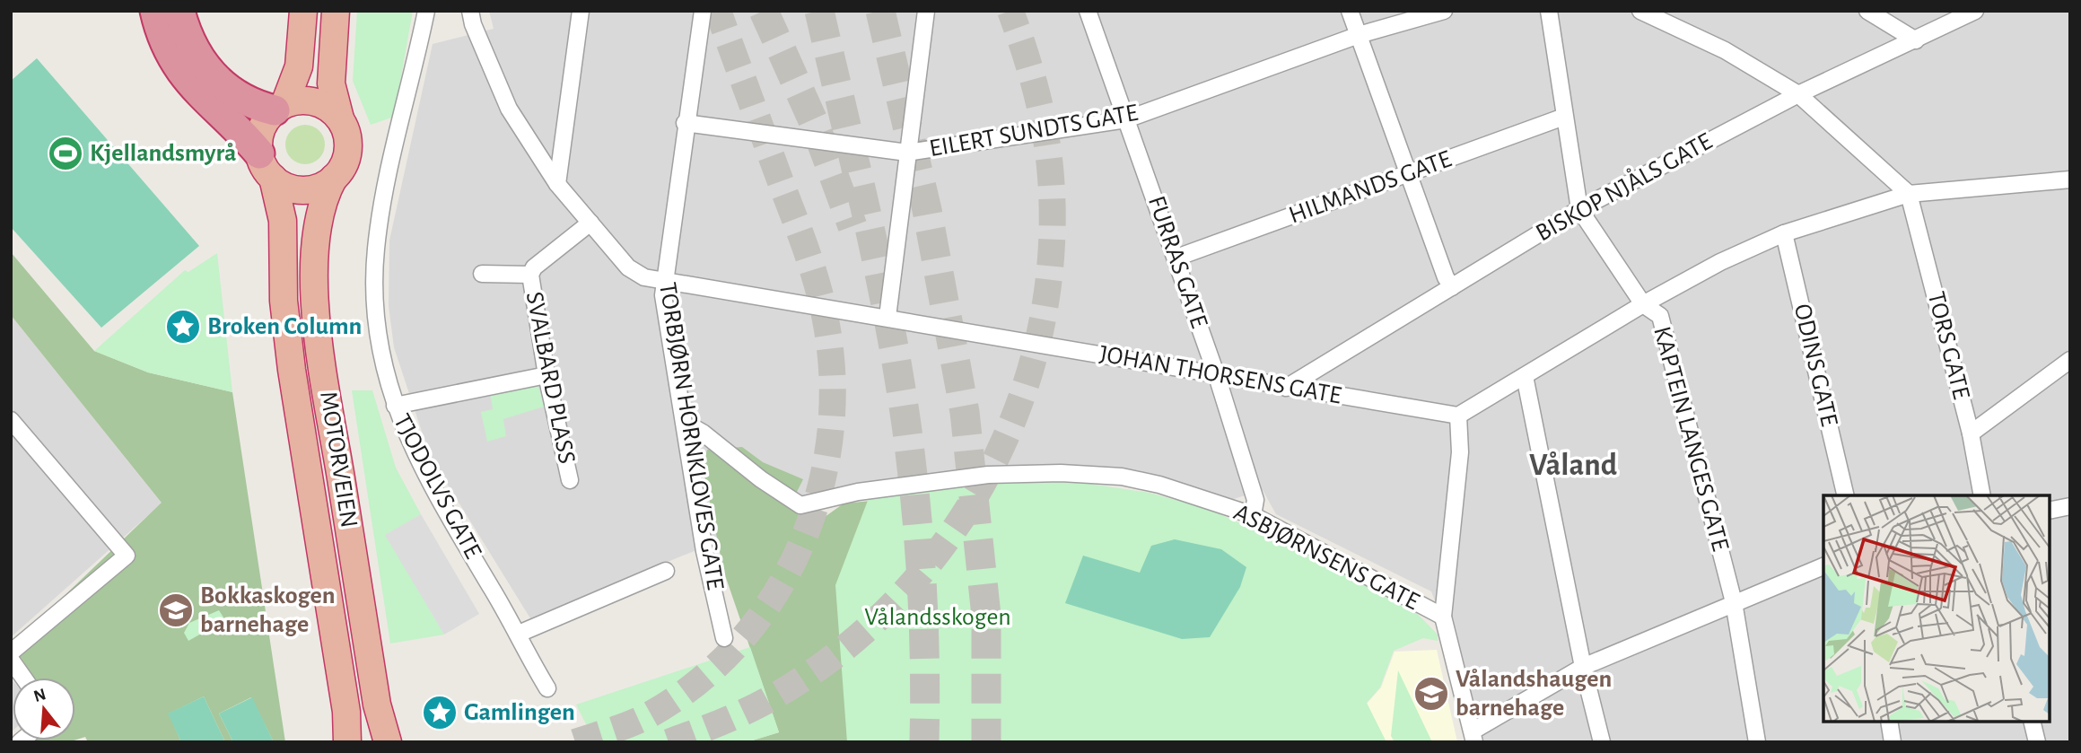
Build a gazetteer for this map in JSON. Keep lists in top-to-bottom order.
{
  "streets": {
    "highway": ["MOTORVEIEN"],
    "street": [
      "EILERT SUNDTS GATE",
      "HILMANDS GATE",
      "BISKOP NJÅLS GATE",
      "FURRAS GATE",
      "TORS GATE",
      "ODINS GATE",
      "JOHAN THORSENS GATE",
      "SVALBARD PLASS",
      "TORBJØRN HORNKLOVES GATE",
      "KAPTEIN LANGES GATE",
      "TJODOLVS GATE",
      "ASBJØRNSENS GATE"
    ]
  },
  "crossings": [
    ["EILERT SUNDTS GATE", "FURRAS GATE"],
    ["EILERT SUNDTS GATE", "TORBJØRN HORNKLOVES GATE"],
    ["HILMANDS GATE", "FURRAS GATE"],
    ["HILMANDS GATE", "KAPTEIN LANGES GATE"],
    ["BISKOP NJÅLS GATE", "JOHAN THORSENS GATE"],
    ["BISKOP NJÅLS GATE", "KAPTEIN LANGES GATE"],
    ["FURRAS GATE", "JOHAN THORSENS GATE"],
    ["FURRAS GATE", "ASBJØRNSENS GATE"],
    ["JOHAN THORSENS GATE", "SVALBARD PLASS"],
    ["JOHAN THORSENS GATE", "TORBJØRN HORNKLOVES GATE"],
    ["TORBJØRN HORNKLOVES GATE", "ASBJØRNSENS GATE"]
  ],
  "districts": ["Våland"],
  "parks": ["Vålandsskogen"],
  "places": {
    "sports": ["Kjellandsmyrå"],
    "place": ["Broken Column", "Gamlingen"],
    "school or university": ["Bokkaskogen barnehage", "Vålandshaugen barnehage"]
  },
  "north": "top"
}
